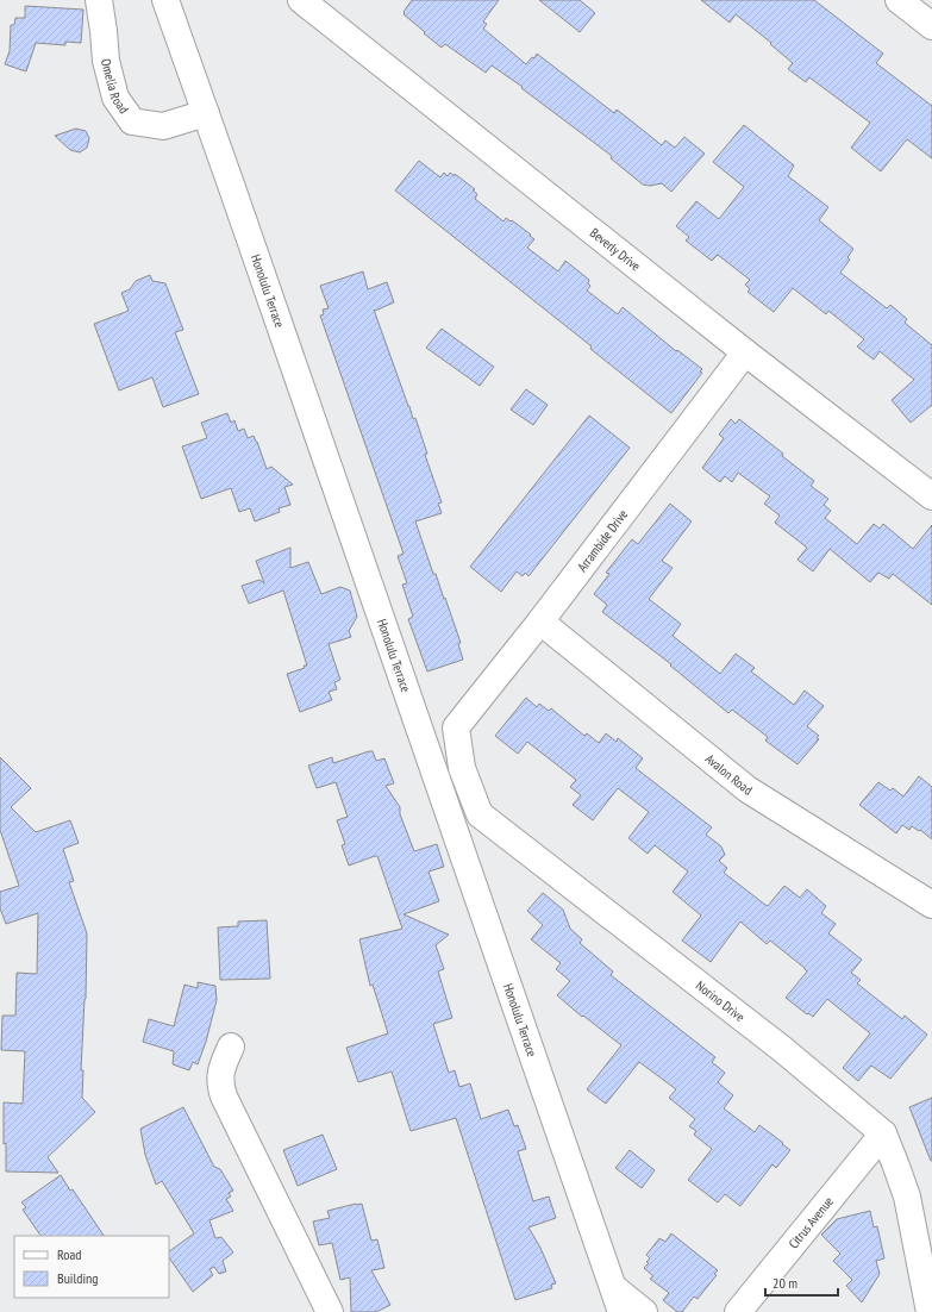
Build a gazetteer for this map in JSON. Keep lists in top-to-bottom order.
{
  "streets": {
    "street": [
      "Omelia Road",
      "Beverly Drive",
      "Honolulu Terrace",
      "Arrambide Drive",
      "Avalon Road",
      "Norino Drive",
      "Citrus Avenue"
    ]
  },
  "crossings": [
    ["Omelia Road", "Honolulu Terrace"],
    ["Beverly Drive", "Arrambide Drive"],
    ["Arrambide Drive", "Avalon Road"],
    ["Arrambide Drive", "Norino Drive"],
    ["Norino Drive", "Citrus Avenue"]
  ],
  "legend": ["Road", "Building"],
  "scale_bar": "20 m"
}
